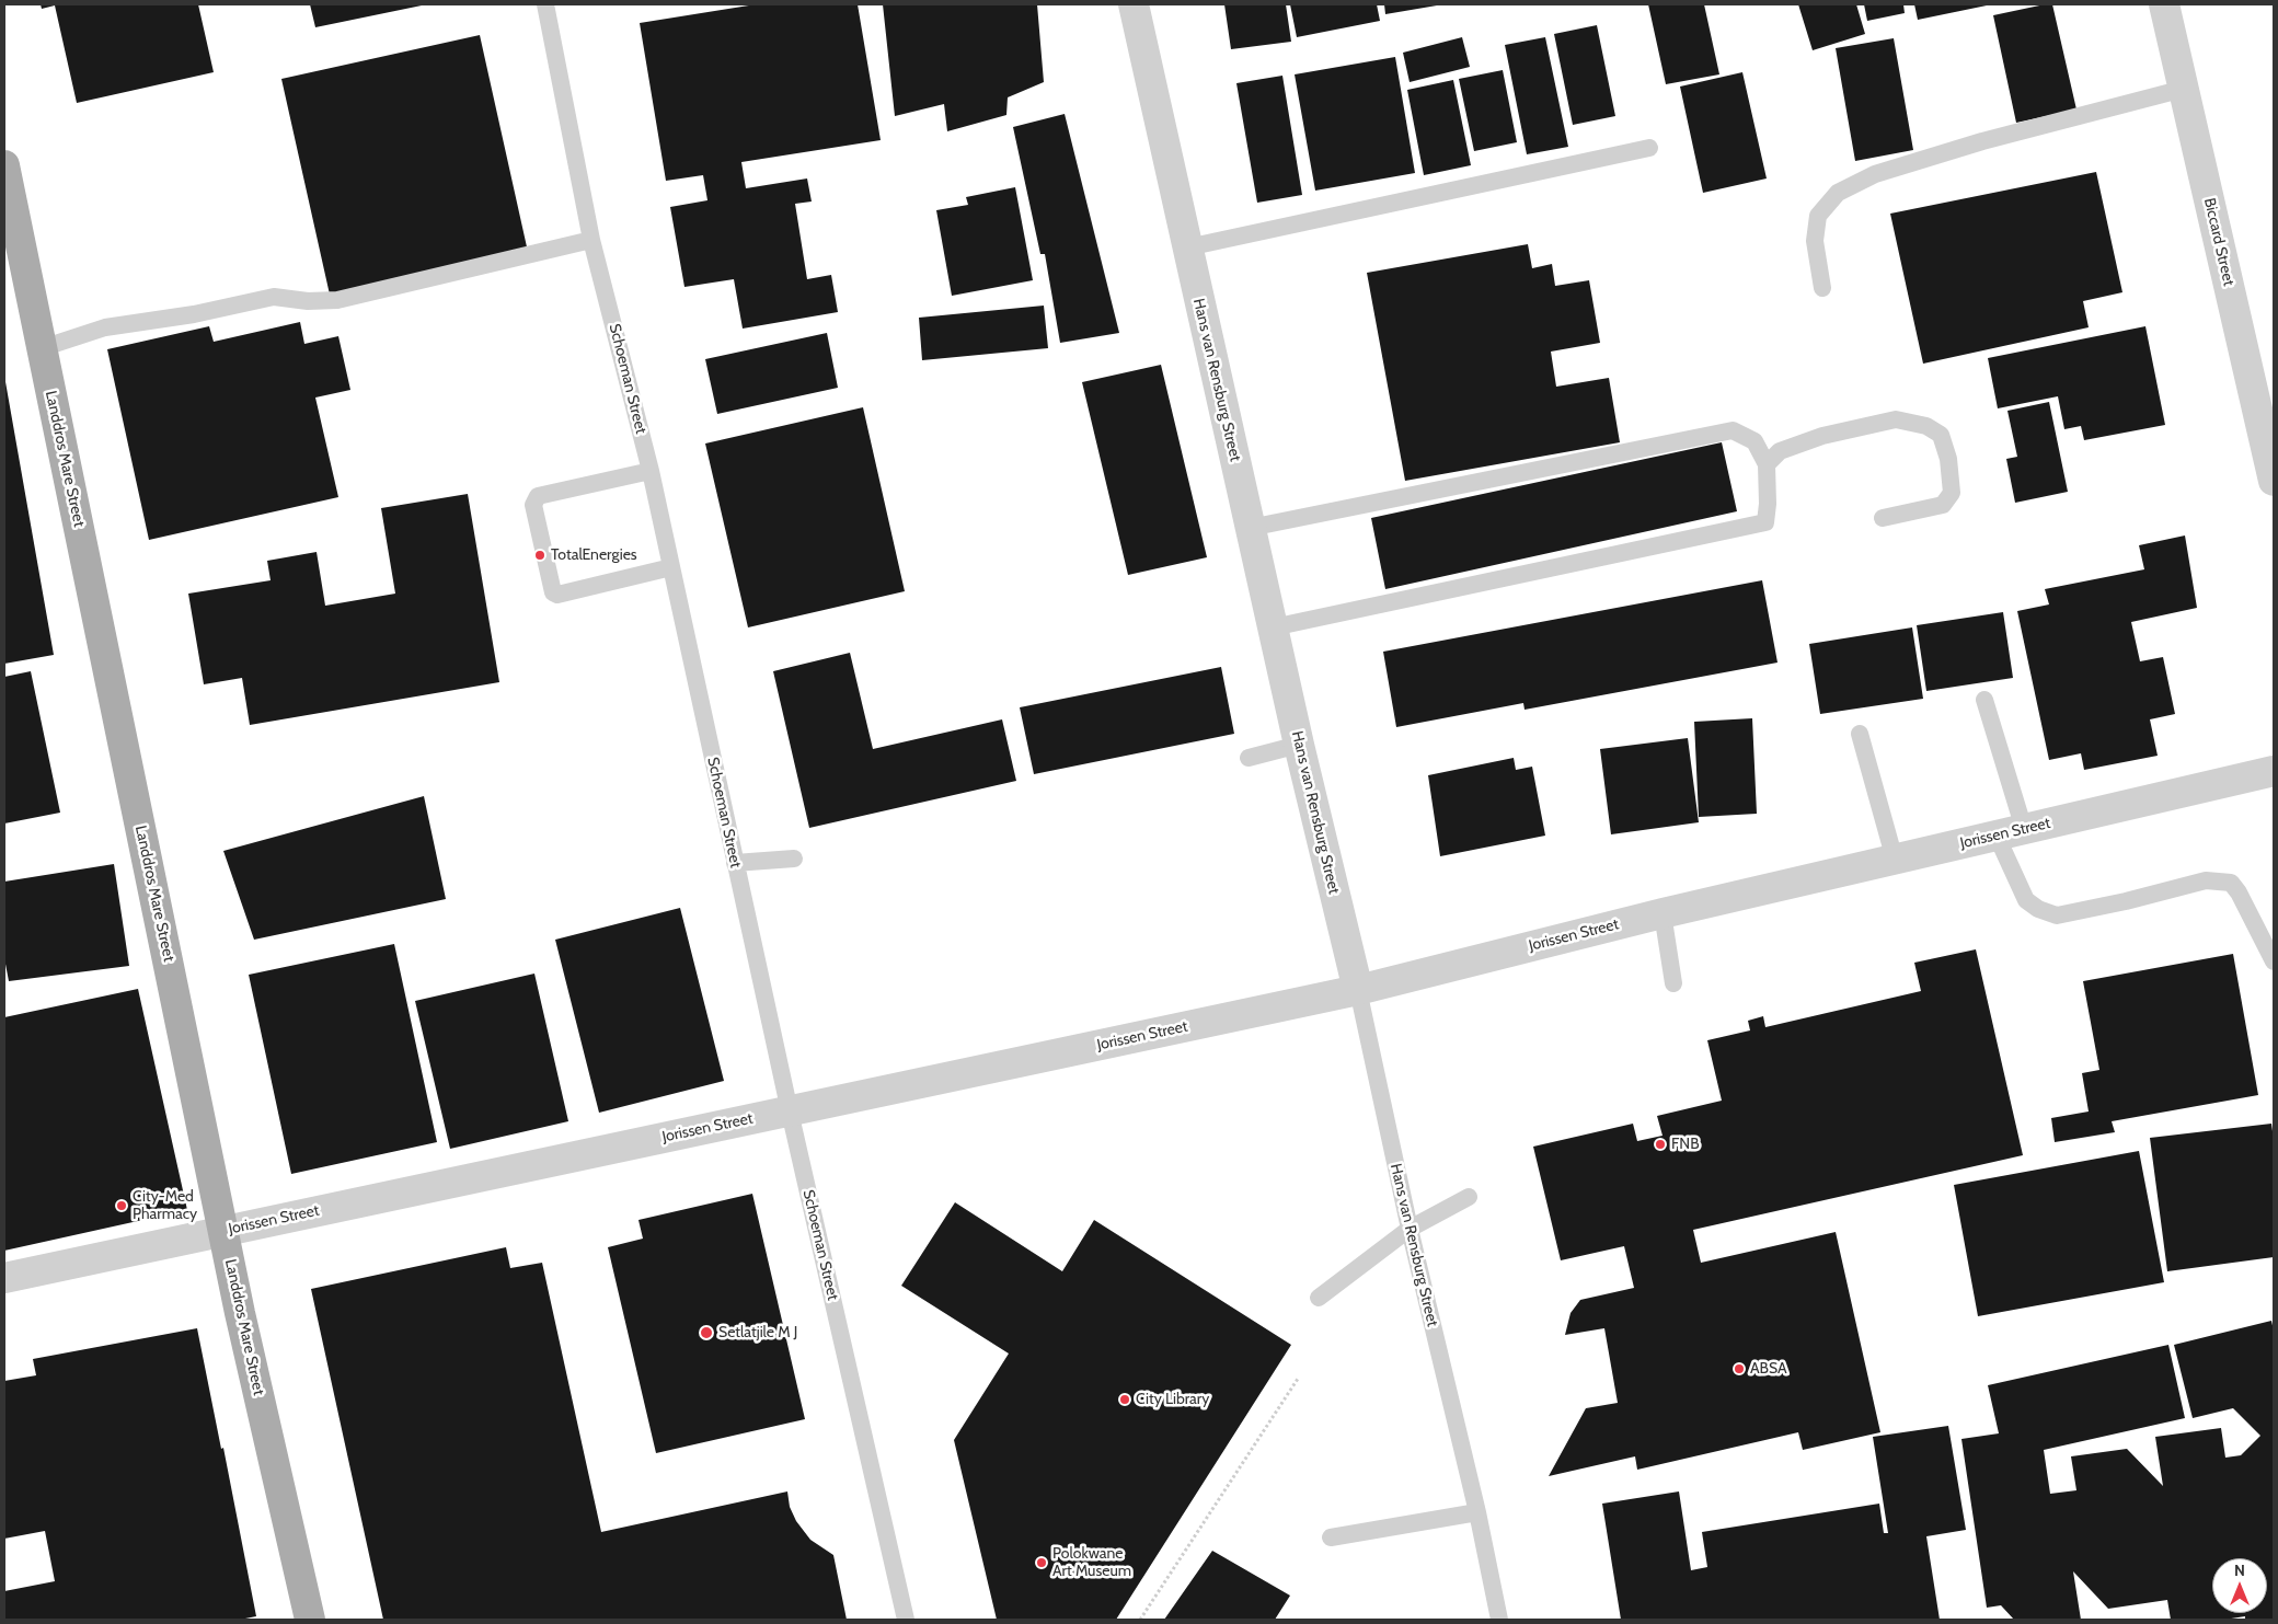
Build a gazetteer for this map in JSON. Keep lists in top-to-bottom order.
{
  "streets": {
    "main road": ["Landdros Mare Street"],
    "street": ["Biccard Street", "Hans van Rensburg Street", "Jorissen Street"],
    "lane": ["Schoeman Street"]
  },
  "crossings": [
    ["Schoeman Street", "Jorissen Street"],
    ["Hans van Rensburg Street", "Jorissen Street"],
    ["Landdros Mare Street", "Jorissen Street"]
  ],
  "places": [
    "TotalEnergies",
    "FNB",
    "City-Med Pharmacy",
    "Setlatjile M J",
    "ABSA",
    "City Library",
    "Polokwane Art Museum"
  ],
  "north": "top"
}
